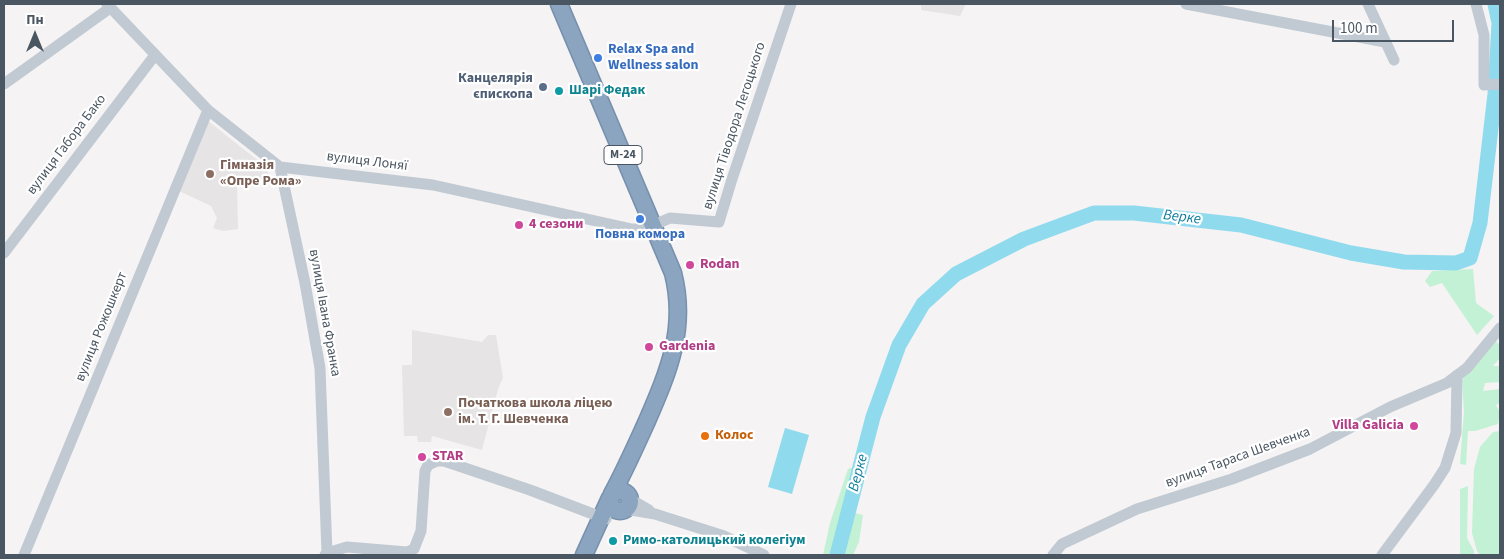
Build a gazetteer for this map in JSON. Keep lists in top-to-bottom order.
{
  "streets": {
    "highway": ["М-24"],
    "street": [
      "вулиця Тіводора Легоцького",
      "вулиця Габора Бако",
      "вулиця Лоняї",
      "вулиця Івана Франка",
      "вулиця Рожошкерт",
      "вулиця Тараса Шевченка"
    ]
  },
  "crossings": [
    ["вулиця Тіводора Легоцького", "М-24"],
    ["вулиця Тіводора Легоцького", "вулиця Лоняї"],
    ["М-24", "вулиця Лоняї"],
    ["вулиця Лоняї", "вулиця Івана Франка"]
  ],
  "water": ["Верке"],
  "places": [
    "Relax Spa and Wellness salon",
    "Канцелярія єпископа",
    "Шарі Федак",
    "Гімназія «Опре Рома»",
    "Повна комора",
    "4 сезони",
    "Rodan",
    "Gardenia",
    "Початкова школа ліцею ім. Т. Г. Шевченка",
    "Villa Galicia",
    "Колос",
    "STAR",
    "Римо-католицький колегіум"
  ],
  "scale_bar": "100 m",
  "north": "top"
}
